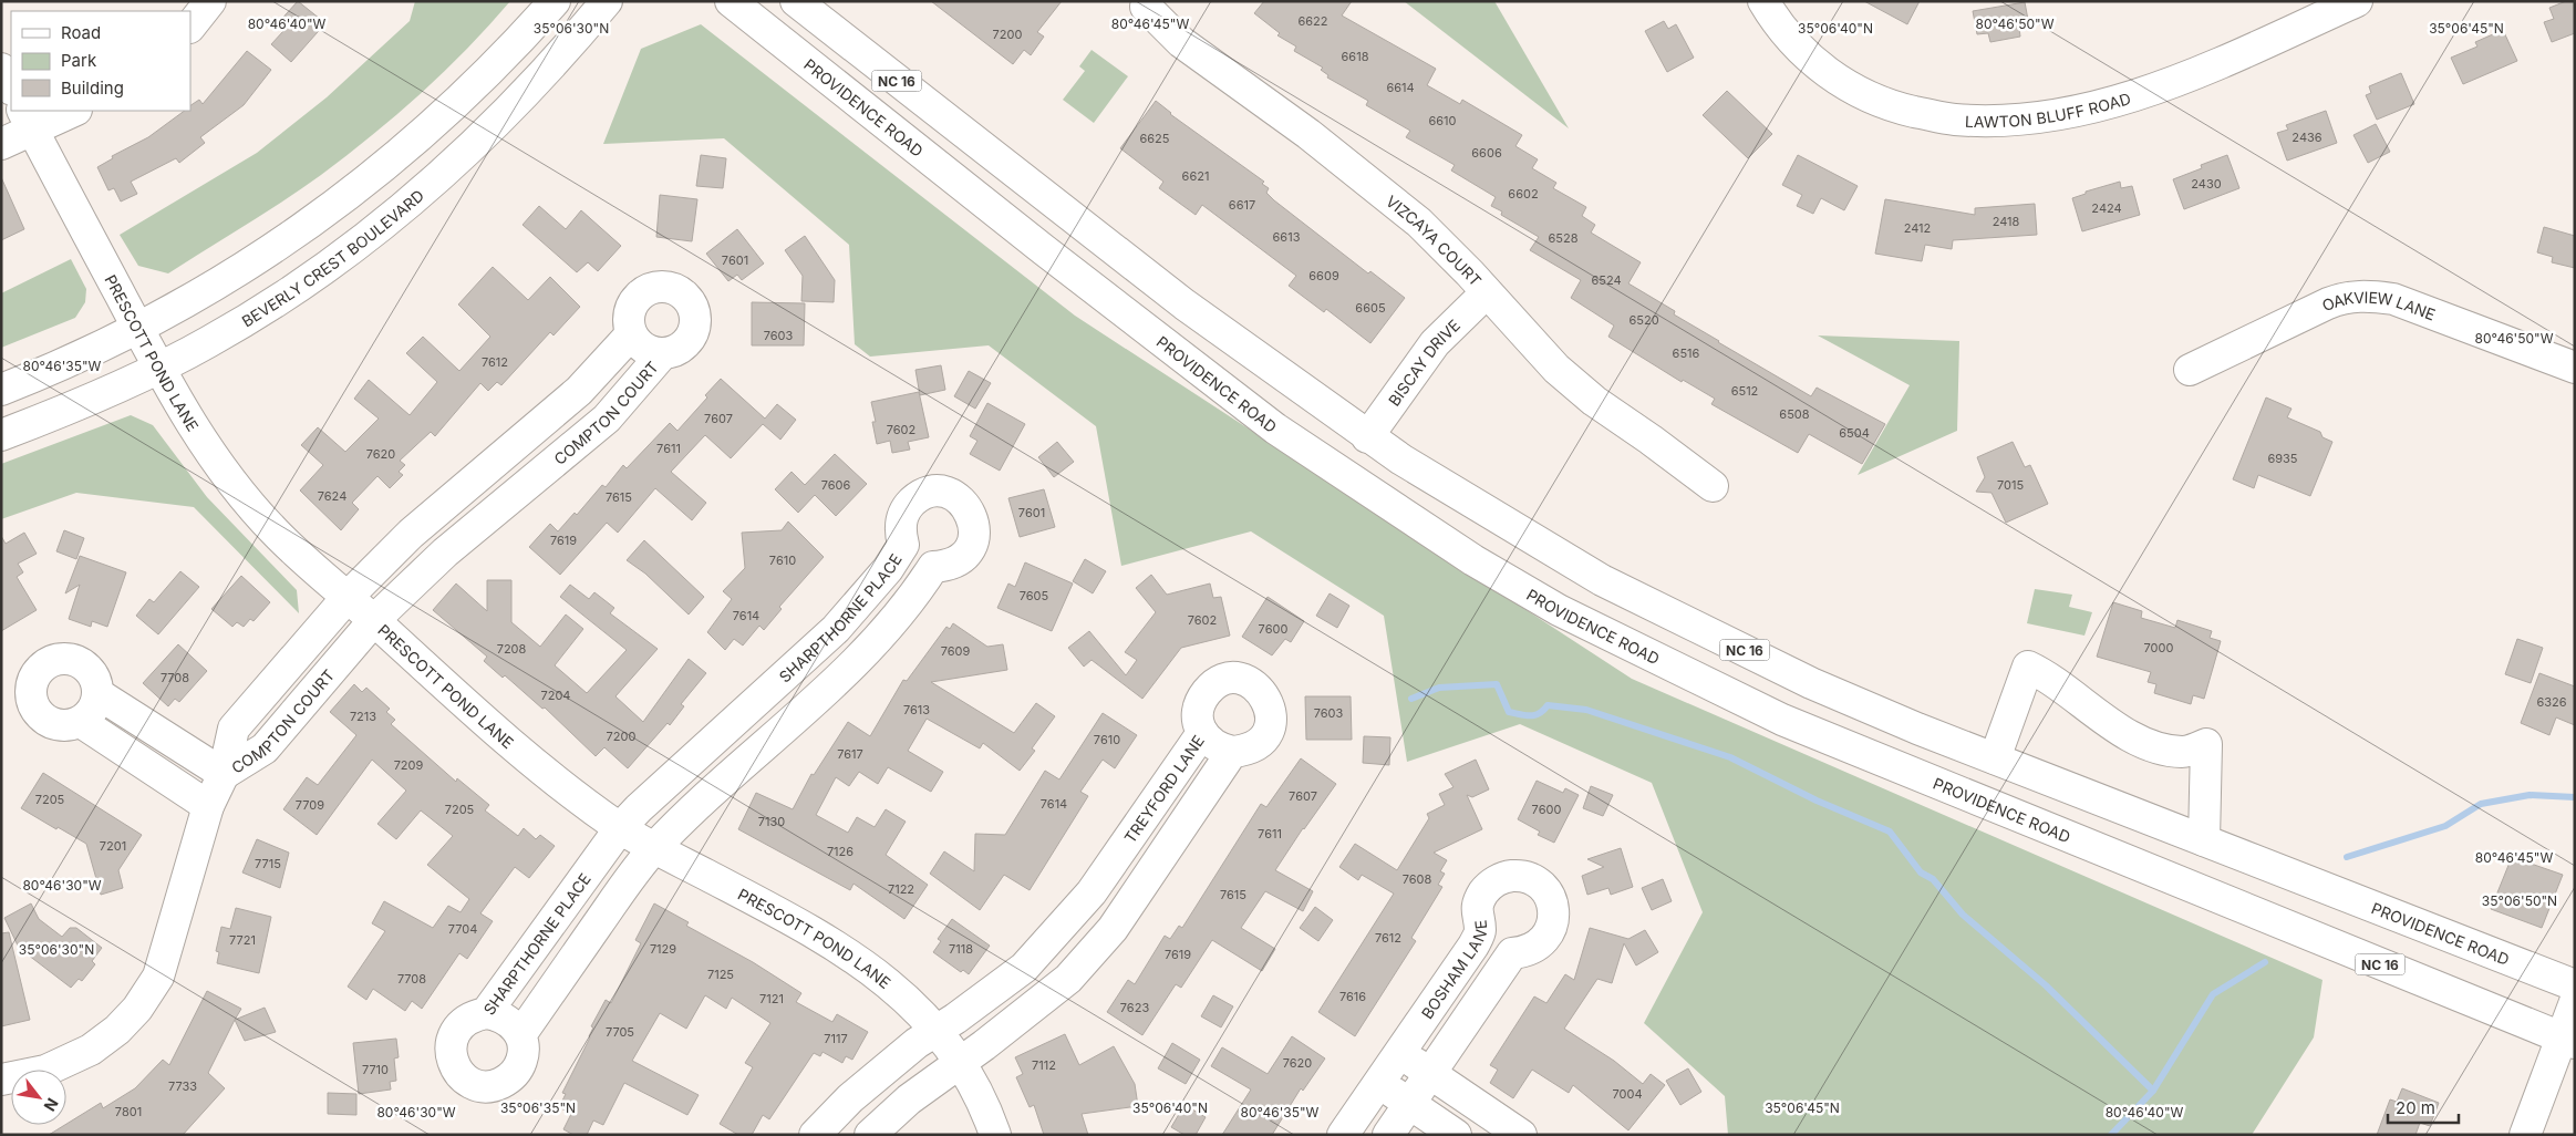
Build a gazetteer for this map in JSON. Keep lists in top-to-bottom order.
{
  "streets": {
    "street": [
      "NC 16",
      "PROVIDENCE ROAD",
      "LAWTON BLUFF ROAD",
      "VIZCAYA COURT",
      "BEVERLY CREST BOULEVARD",
      "OAKVIEW LANE",
      "PRESCOTT POND LANE",
      "BISCAY DRIVE",
      "COMPTON COURT",
      "SHARPTHORNE PLACE",
      "TREYFORD LANE",
      "BOSHAM LANE"
    ]
  },
  "crossings": [
    ["PROVIDENCE ROAD", "BISCAY DRIVE"],
    ["VIZCAYA COURT", "BISCAY DRIVE"],
    ["BEVERLY CREST BOULEVARD", "PRESCOTT POND LANE"],
    ["PRESCOTT POND LANE", "COMPTON COURT"],
    ["PRESCOTT POND LANE", "SHARPTHORNE PLACE"],
    ["PRESCOTT POND LANE", "TREYFORD LANE"]
  ],
  "house_numbers": [
    "6622",
    "7200",
    "6618",
    "6614",
    "6610",
    "2436",
    "6625",
    "6606",
    "6621",
    "2430",
    "6602",
    "6617",
    "2424",
    "2418",
    "2412",
    "6613",
    "6528",
    "7601",
    "6609",
    "6524",
    "6605",
    "6520",
    "7603",
    "6516",
    "7612",
    "6512",
    "6508",
    "7607",
    "7602",
    "6504",
    "7611",
    "7620",
    "6935",
    "7606",
    "7015",
    "7624",
    "7615",
    "7601",
    "7619",
    "7610",
    "7605",
    "7614",
    "7602",
    "7600",
    "7000",
    "7208",
    "7609",
    "7708",
    "7204",
    "6326",
    "7613",
    "7603",
    "7213",
    "7200",
    "7610",
    "7617",
    "7209",
    "7607",
    "7205",
    "7614",
    "7709",
    "7205",
    "7600",
    "7130",
    "7611",
    "7201",
    "7126",
    "7715",
    "7608",
    "7122",
    "7615",
    "7704",
    "7612",
    "7721",
    "7129",
    "7118",
    "7619",
    "7125",
    "7708",
    "7616",
    "7121",
    "7623",
    "7705",
    "7117",
    "7620",
    "7112",
    "7710",
    "7733",
    "7004",
    "7801"
  ],
  "legend": ["Road", "Park", "Building"],
  "scale_bar": "20 m",
  "north": "bottom right",
  "coordinates": [
    "80°46'40\"W",
    "80°46'45\"W",
    "80°46'50\"W",
    "35°06'30\"N",
    "35°06'40\"N",
    "35°06'45\"N",
    "80°46'35\"W",
    "80°46'30\"W",
    "35°06'50\"N",
    "35°06'35\"N"
  ]
}
